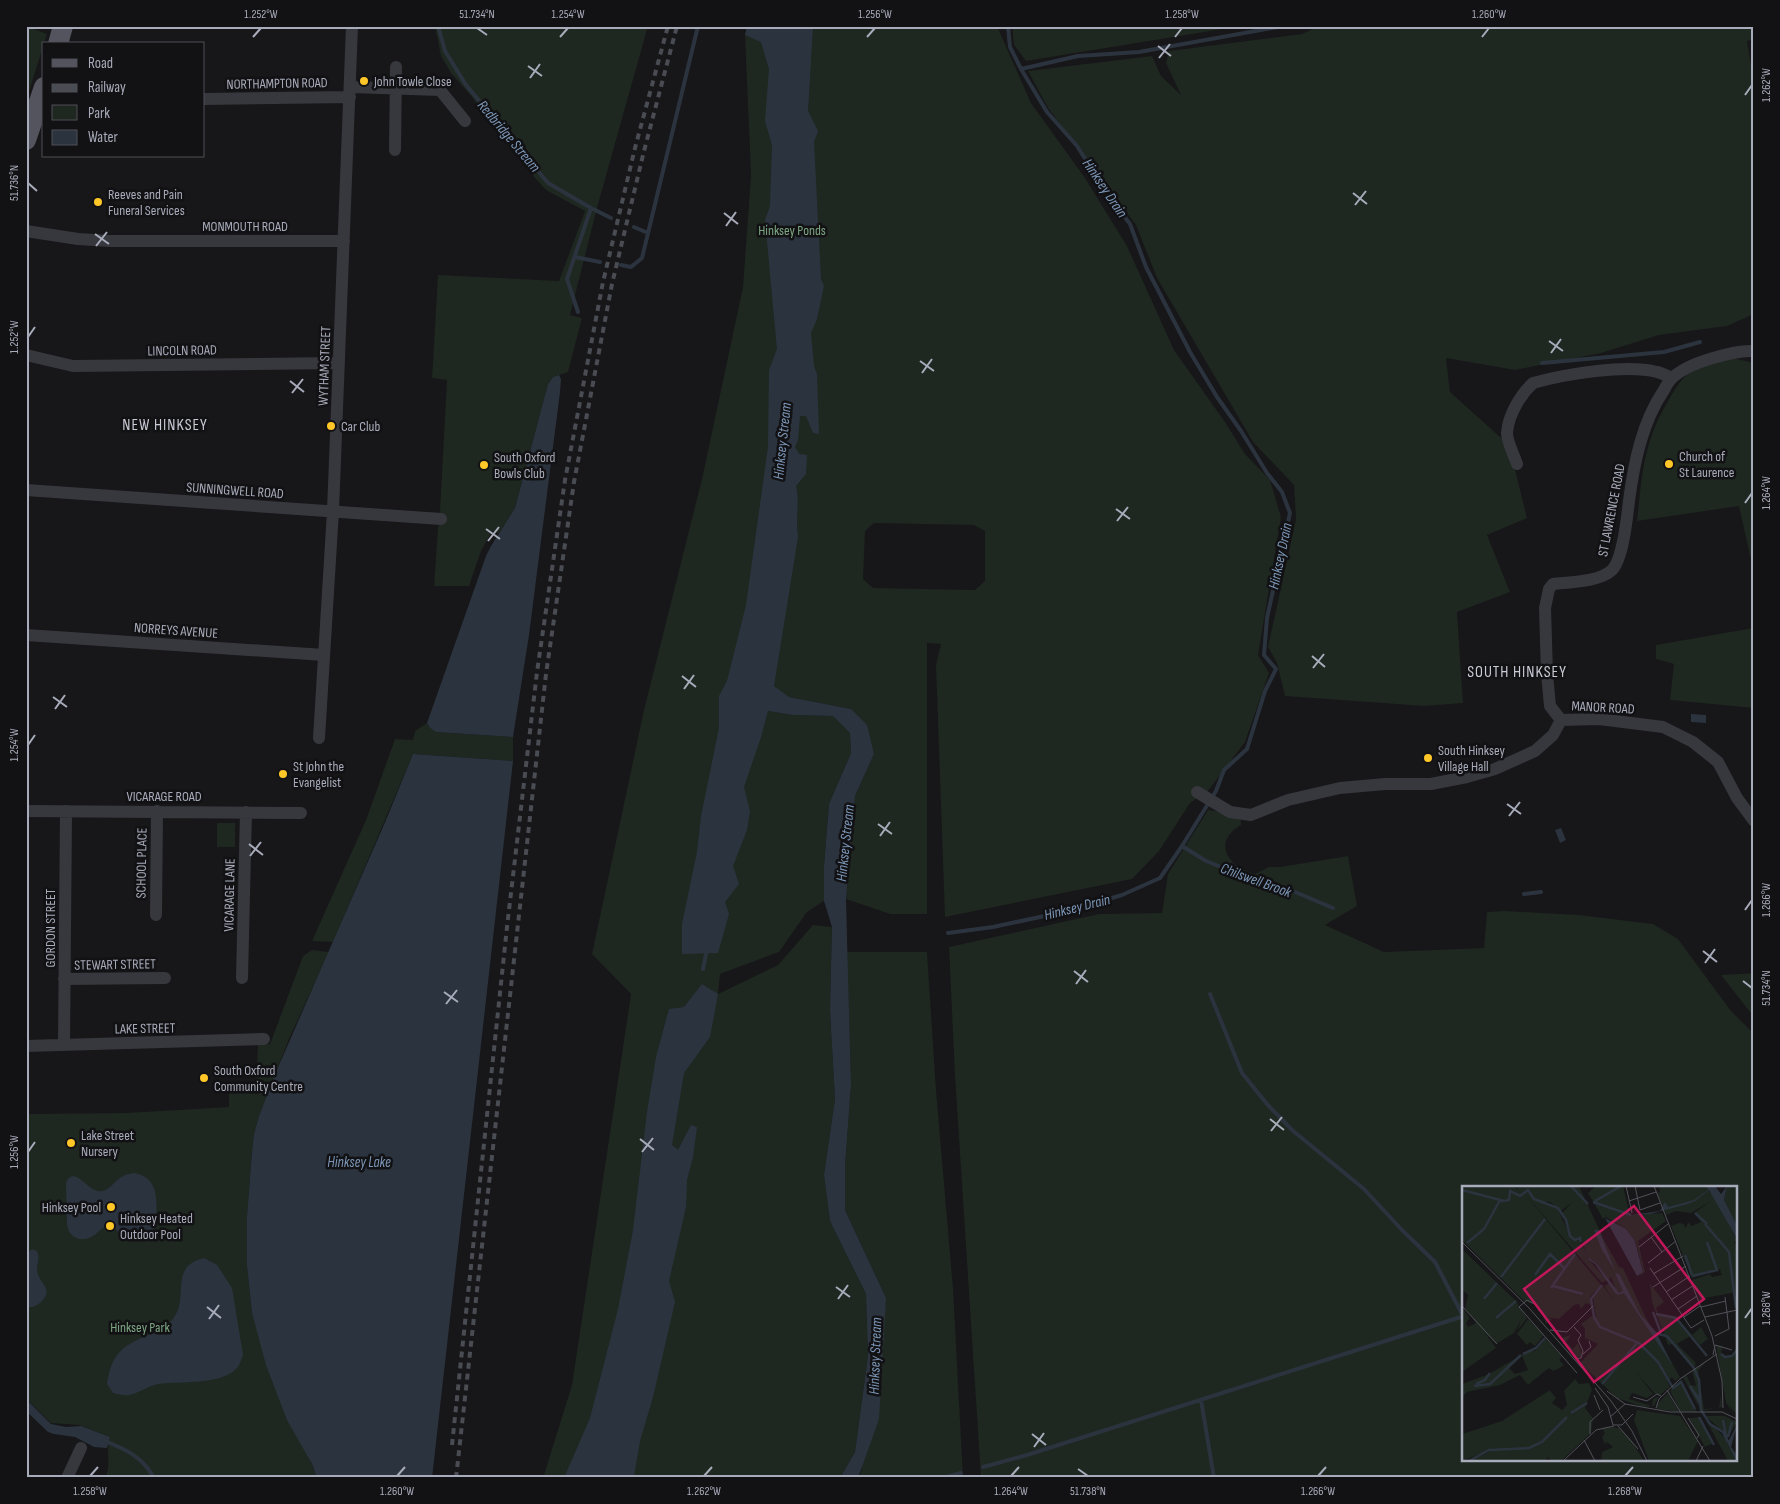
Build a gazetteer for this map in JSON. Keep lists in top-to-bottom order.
{
  "streets": {
    "street": [
      "NORTHAMPTON ROAD",
      "MONMOUTH ROAD",
      "LINCOLN ROAD",
      "WYTHAM STREET",
      "SUNNINGWELL ROAD",
      "ST LAWRENCE ROAD",
      "NORREYS AVENUE",
      "MANOR ROAD",
      "VICARAGE ROAD",
      "SCHOOL PLACE",
      "VICARAGE LANE",
      "GORDON STREET",
      "STEWART STREET",
      "LAKE STREET"
    ]
  },
  "crossings": [
    ["NORTHAMPTON ROAD", "WYTHAM STREET"],
    ["MONMOUTH ROAD", "WYTHAM STREET"],
    ["LINCOLN ROAD", "WYTHAM STREET"],
    ["WYTHAM STREET", "SUNNINGWELL ROAD"],
    ["WYTHAM STREET", "NORREYS AVENUE"],
    ["ST LAWRENCE ROAD", "MANOR ROAD"],
    ["VICARAGE ROAD", "SCHOOL PLACE"],
    ["VICARAGE ROAD", "VICARAGE LANE"],
    ["VICARAGE ROAD", "GORDON STREET"],
    ["GORDON STREET", "STEWART STREET"],
    ["GORDON STREET", "LAKE STREET"]
  ],
  "districts": ["NEW HINKSEY", "SOUTH HINKSEY"],
  "water": [
    "Redbridge Stream",
    "Hinksey Drain",
    "Hinksey Stream",
    "Chilswell Brook",
    "Hinksey Lake"
  ],
  "parks": ["Hinksey Ponds", "Hinksey Park"],
  "places": [
    "John Towle Close",
    "Reeves and Pain Funeral Services",
    "Car Club",
    "Church of St Laurence",
    "South Oxford Bowls Club",
    "South Hinksey Village Hall",
    "St John the Evangelist",
    "South Oxford Community Centre",
    "Lake Street Nursery",
    "Hinksey Pool",
    "Hinksey Heated Outdoor Pool"
  ],
  "legend": [
    "Road",
    "Railway",
    "Park",
    "Water"
  ],
  "coordinates": [
    "1.252°W",
    "51.734°N",
    "1.254°W",
    "1.256°W",
    "1.258°W",
    "1.260°W",
    "1.262°W",
    "51.736°N",
    "1.264°W",
    "1.266°W",
    "1.268°W",
    "51.738°N"
  ]
}
